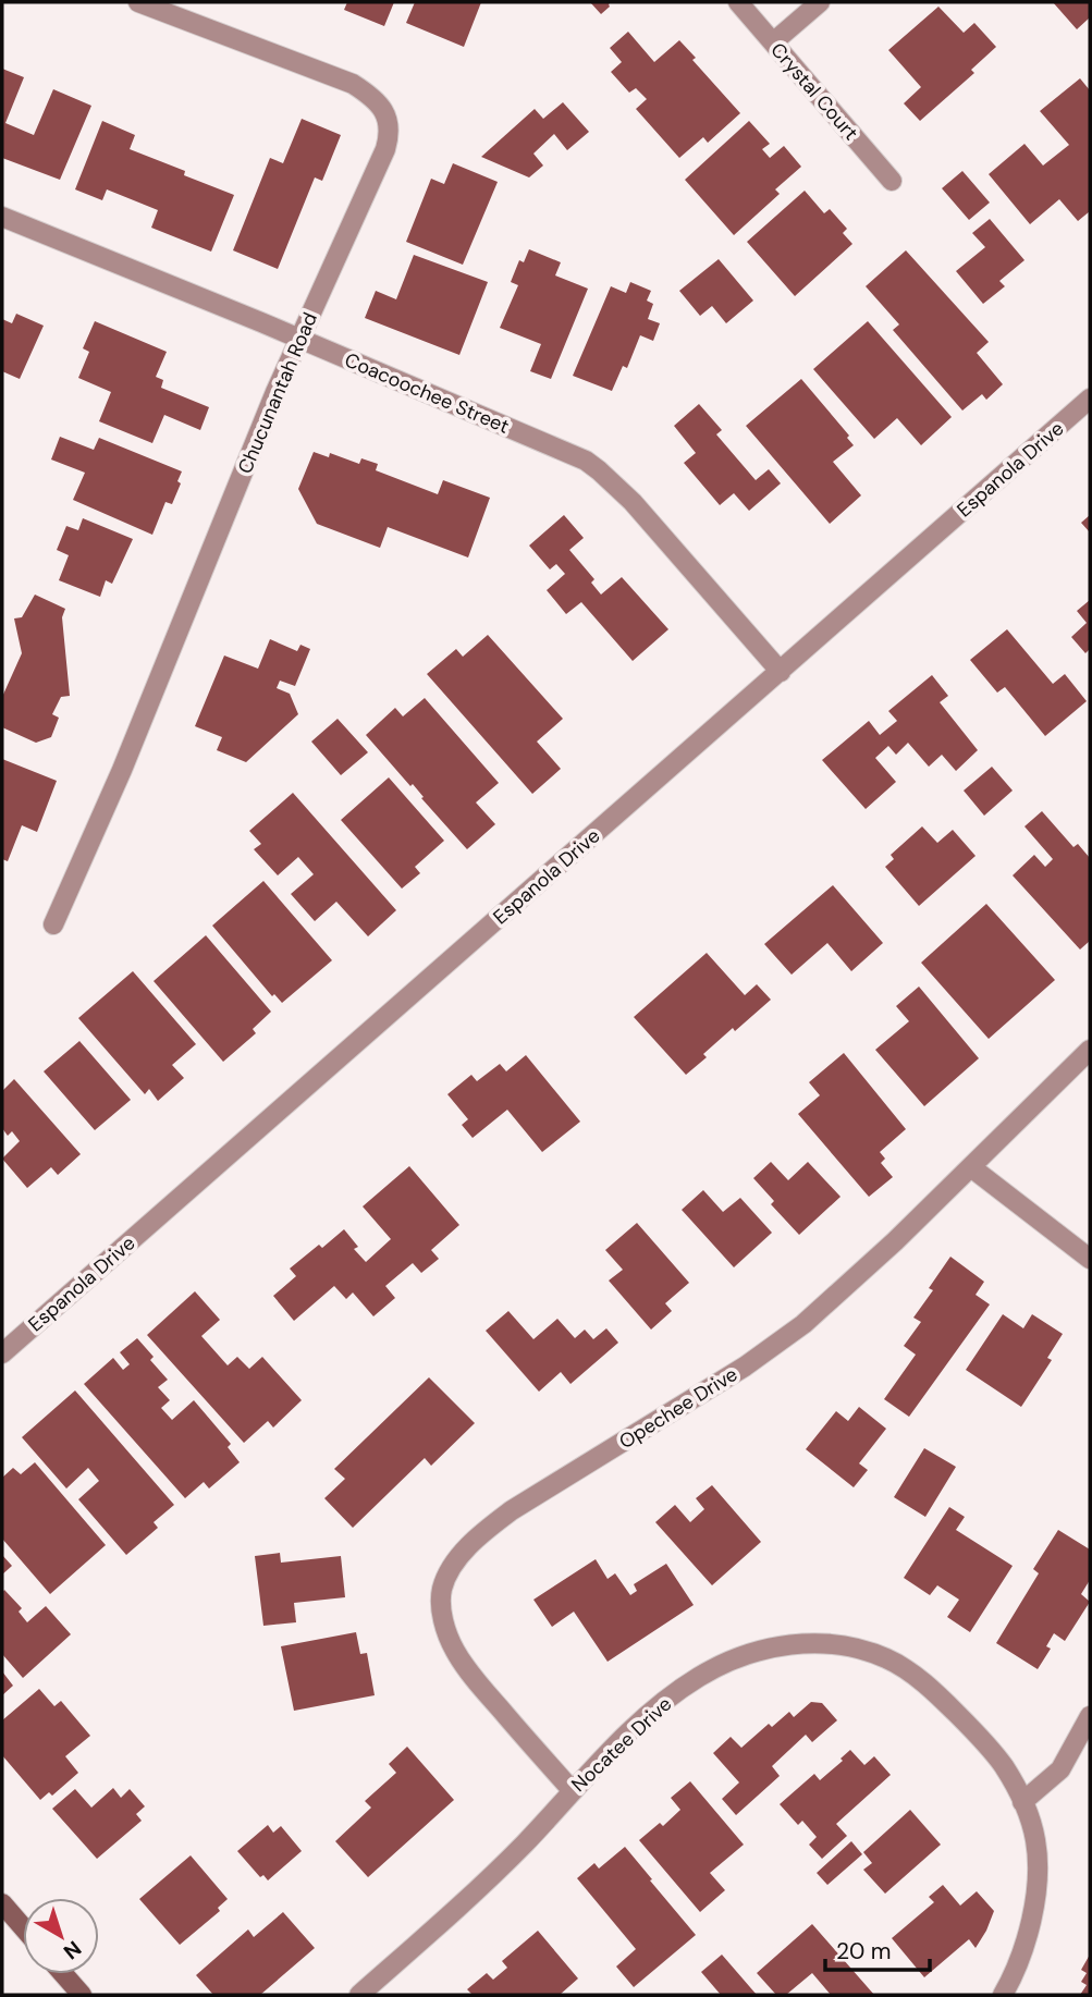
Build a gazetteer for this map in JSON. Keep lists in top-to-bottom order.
{
  "streets": {
    "street": [
      "Crystal Court",
      "Chucunantah Road",
      "Coacoochee Street",
      "Espanola Drive",
      "Opechee Drive",
      "Nocatee Drive"
    ]
  },
  "crossings": [
    ["Chucunantah Road", "Coacoochee Street"],
    ["Coacoochee Street", "Espanola Drive"],
    ["Opechee Drive", "Nocatee Drive"]
  ],
  "scale_bar": "20 m",
  "north": "bottom right"
}
